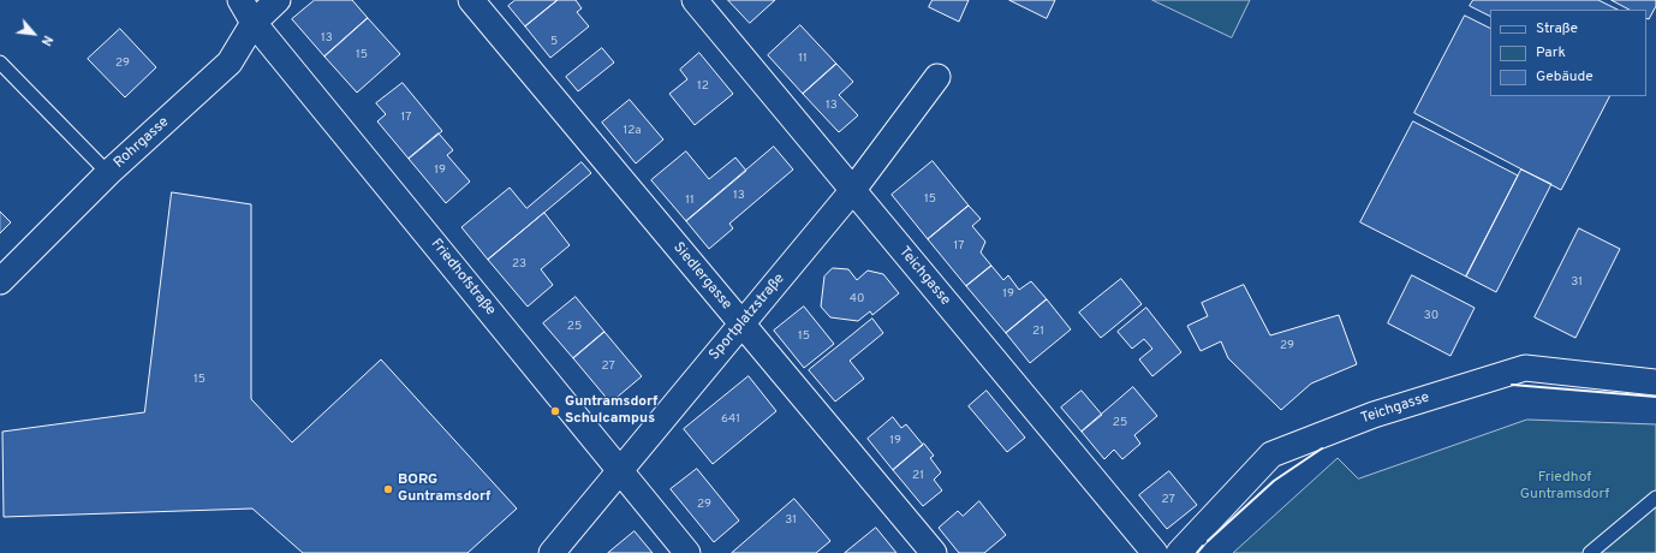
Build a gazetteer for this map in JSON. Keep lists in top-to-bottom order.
{
  "streets": {
    "street": [
      "Rohrgasse",
      "Siedlergasse",
      "Teichgasse",
      "Friedhofstraße",
      "Sportplatzstraße"
    ]
  },
  "crossings": [
    ["Rohrgasse", "Friedhofstraße"],
    ["Siedlergasse", "Sportplatzstraße"],
    ["Teichgasse", "Sportplatzstraße"],
    ["Friedhofstraße", "Sportplatzstraße"]
  ],
  "parks": ["Friedhof Guntramsdorf"],
  "places": ["Guntramsdorf Schulcampus", "BORG Guntramsdorf"],
  "house_numbers": [
    "13",
    "5",
    "15",
    "11",
    "29",
    "12",
    "13",
    "17",
    "12a",
    "19",
    "13",
    "15",
    "11",
    "17",
    "23",
    "31",
    "19",
    "40",
    "30",
    "25",
    "21",
    "15",
    "29",
    "27",
    "15",
    "641",
    "25",
    "19",
    "21",
    "27",
    "29",
    "31"
  ],
  "legend": ["Straße", "Park", "Gebäude"],
  "north": "bottom right"
}
